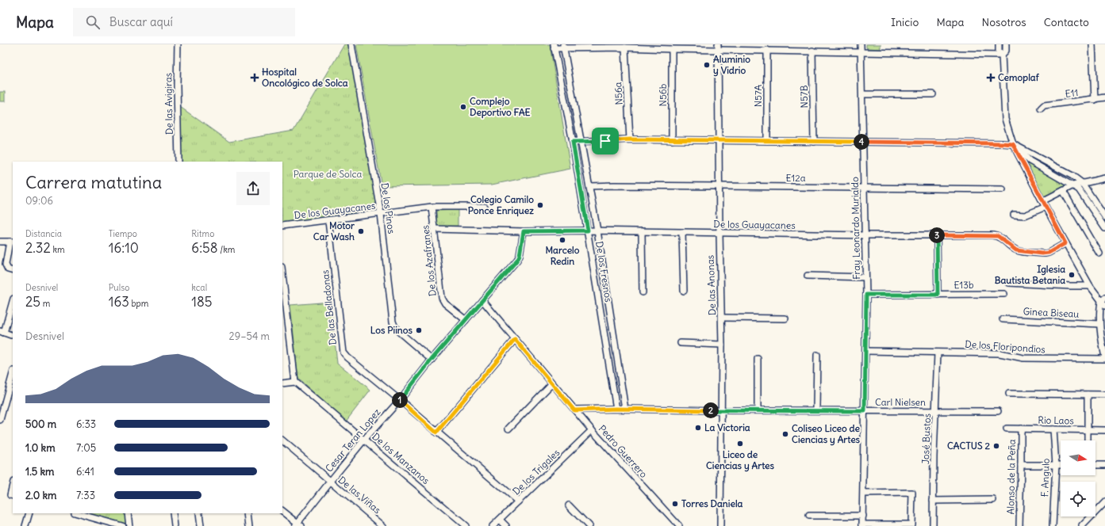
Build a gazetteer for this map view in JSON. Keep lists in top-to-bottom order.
{
  "streets": {
    "street": [
      "N56a",
      "E11",
      "N56b",
      "N57A",
      "N57B",
      "De las Avigiras",
      "E12a",
      "De los Pinos",
      "De los Guayacanes",
      "Fray Leonardo Murialdo",
      "De los Azafranes",
      "De los Fresnos",
      "De las Anonas",
      "E13b",
      "De las Belladonas",
      "Ginea Biseau",
      "De los Floripondios",
      "Carl Nielsen",
      "Rio Laos",
      "José Bustos",
      "Cesar Teran Lopez",
      "Pedro Guerrero",
      "De los Manzanos",
      "De los Trigales",
      "Alonso de la Peña",
      "F. Angulo",
      "De las Viñas"
    ]
  },
  "crossings": [
    ["E12a", "Fray Leonardo Murialdo"],
    ["E12a", "De los Fresnos"],
    ["E12a", "De las Anonas"],
    ["De los Pinos", "De los Guayacanes"],
    ["De los Pinos", "Cesar Teran Lopez"],
    ["De los Guayacanes", "Fray Leonardo Murialdo"],
    ["De los Guayacanes", "De los Azafranes"],
    ["De los Guayacanes", "De los Fresnos"],
    ["De los Guayacanes", "De las Anonas"],
    ["De los Guayacanes", "De las Belladonas"],
    ["De los Guayacanes", "Cesar Teran Lopez"],
    ["Fray Leonardo Murialdo", "E13b"],
    ["Fray Leonardo Murialdo", "De los Floripondios"],
    ["Fray Leonardo Murialdo", "Carl Nielsen"],
    ["De los Azafranes", "Cesar Teran Lopez"],
    ["De los Fresnos", "Carl Nielsen"],
    ["De las Anonas", "Carl Nielsen"],
    ["De las Belladonas", "Cesar Teran Lopez"],
    ["De las Belladonas", "De los Trigales"],
    ["De los Floripondios", "José Bustos"],
    ["Carl Nielsen", "José Bustos"],
    ["Carl Nielsen", "Pedro Guerrero"],
    ["Rio Laos", "Alonso de la Peña"],
    ["Rio Laos", "F. Angulo"],
    ["Cesar Teran Lopez", "Pedro Guerrero"],
    ["Cesar Teran Lopez", "De los Manzanos"],
    ["Cesar Teran Lopez", "De las Viñas"],
    ["Pedro Guerrero", "De los Trigales"]
  ],
  "parks": ["Parque de Solca"],
  "places": {
    "other": [
      "Aluminio y Vidrio",
      "Complejo Deportivo FAE",
      "Colegio Camilo Ponce Enriquez",
      "Motor Car Wash",
      "Marcelo Redin",
      "Iglesia Bautista Betania",
      "Los Piinos",
      "La Victoria",
      "Coliseo Liceo de Ciencias y Artes",
      "Liceo de Ciencias y Artes",
      "CACTUS 2",
      "Torres Daniela"
    ],
    "health": ["Hospital Oncológico de Solca", "Cemoplaf"]
  },
  "north": "right",
  "page": {
    "header": "Mapa",
    "search": "Buscar aquí",
    "nav": [
      "Inicio",
      "Mapa",
      "Nosotros",
      "Contacto"
    ],
    "pins": [
      "4",
      "3",
      "1",
      "2"
    ],
    "heading": ["Carrera matutina", "09:06"],
    "stats": [
      ["Distancia", "2.32 km"],
      ["Tiempo", "16:10"],
      ["Ritmo", "6:58 /km"],
      ["Desnivel", "25 m"],
      ["Pulso", "163 bpm"],
      ["kcal", "185"]
    ],
    "chart": ["Desnivel", "29–54 m"],
    "list": [
      {
        "name": "500 m",
        "note": "6:33"
      },
      {
        "name": "1.0 km",
        "note": "7:05"
      },
      {
        "name": "1.5 km",
        "note": "6:41"
      },
      {
        "name": "2.0 km",
        "note": "7:33"
      }
    ]
  }
}
